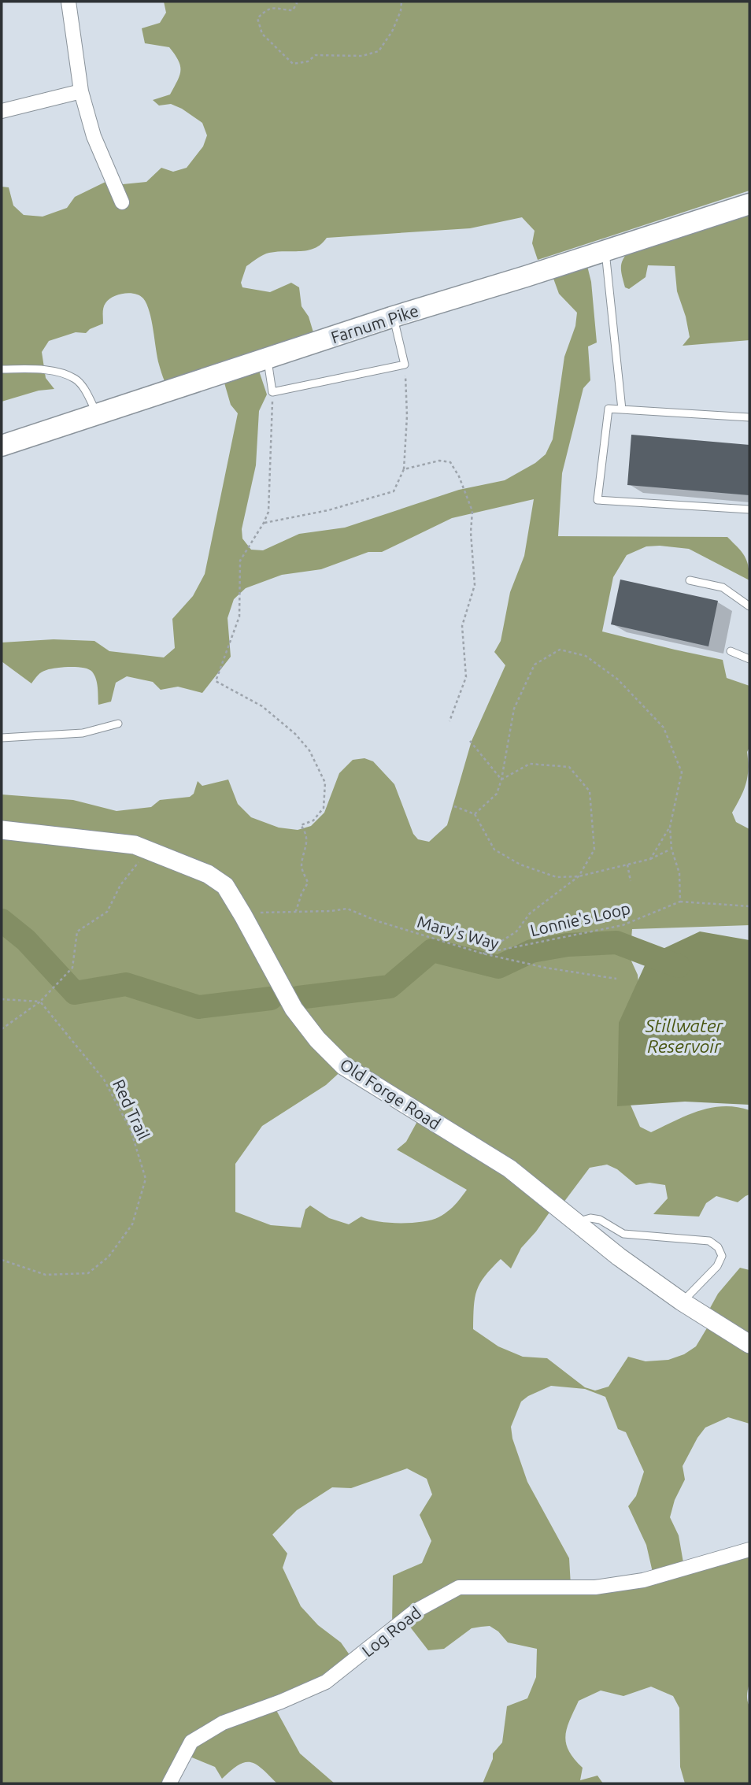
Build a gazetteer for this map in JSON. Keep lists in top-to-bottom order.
{
  "streets": {
    "main road": ["Farnum Pike"],
    "street": ["Old Forge Road", "Log Road"],
    "path": ["Lonnie's Loop", "Mary's Way", "Red Trail"]
  },
  "crossings": [
    ["Lonnie's Loop", "Mary's Way"],
    ["Mary's Way", "Old Forge Road"]
  ],
  "water": ["Stillwater Reservoir"]
}
